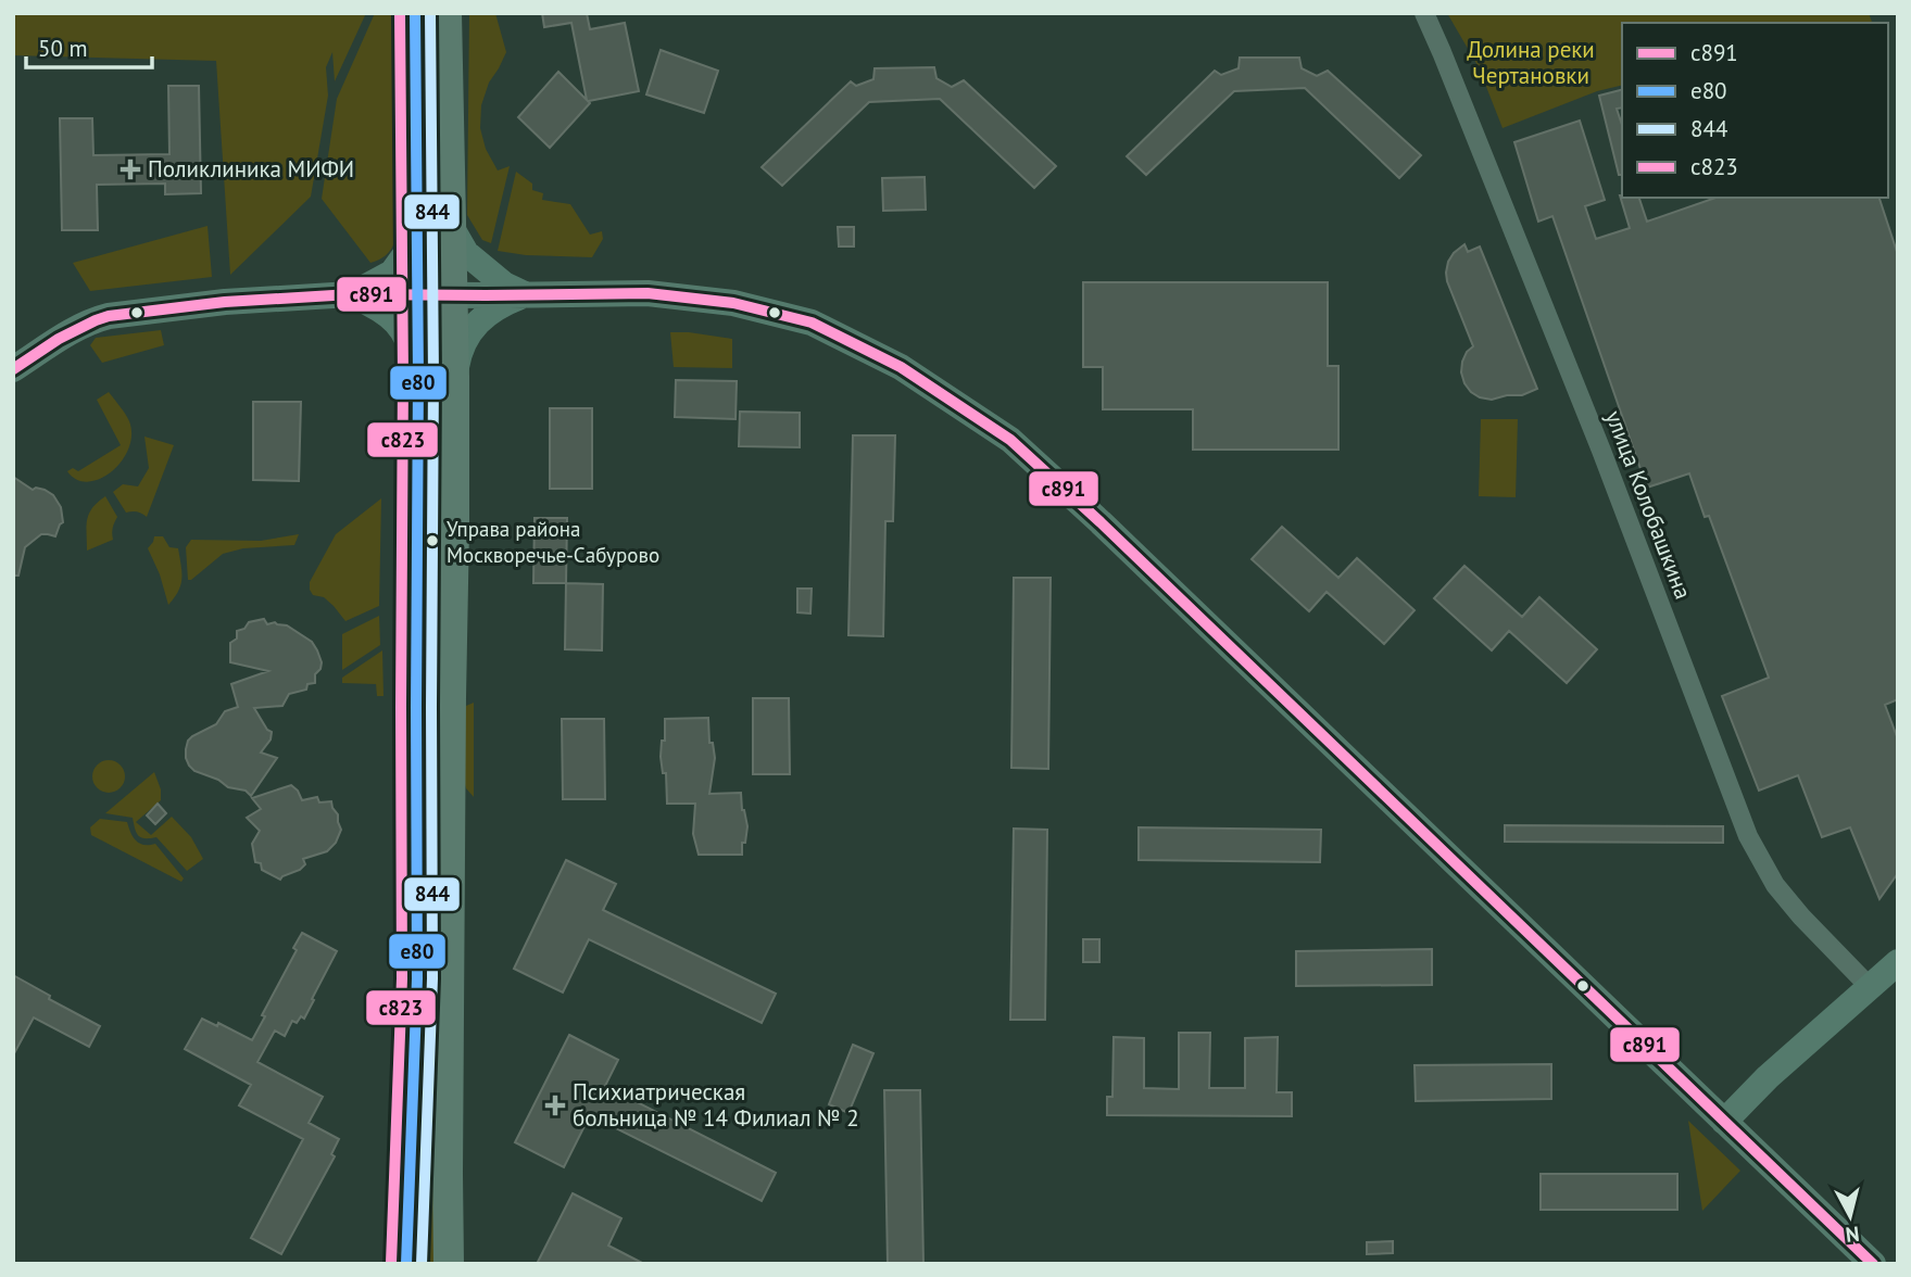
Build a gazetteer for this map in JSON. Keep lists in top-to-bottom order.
{
  "streets": {
    "street": ["улица Колобашкина"]
  },
  "parks": ["Долина реки Чертановки"],
  "places": {
    "health": ["Поликлиника МИФИ", "Психиатрическая больница № 14 Филиал № 2"],
    "other": ["Управа района Москворечье-Сабурово"]
  },
  "lines": [
    "transit line е80",
    "transit line 844",
    "transit line с823",
    "transit line с891"
  ],
  "legend": [
    "с891",
    "е80",
    "844",
    "с823"
  ],
  "scale_bar": "50 m",
  "north": "bottom"
}
